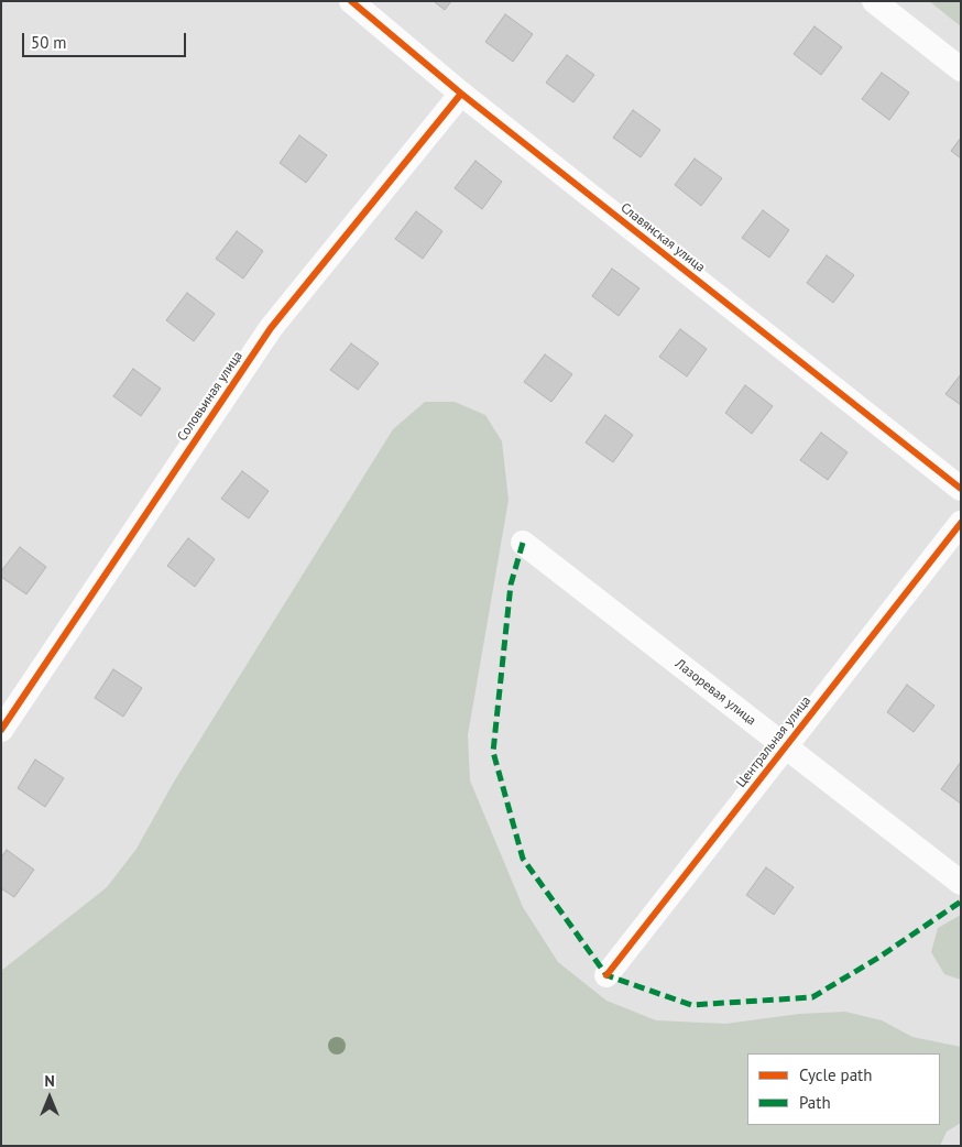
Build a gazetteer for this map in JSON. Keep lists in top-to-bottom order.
{
  "streets": {
    "street": [
      "Славянская улица",
      "Соловьиная улица",
      "Лазоревая улица",
      "Центральная улица"
    ]
  },
  "crossings": [
    ["Славянская улица", "Соловьиная улица"],
    ["Лазоревая улица", "Центральная улица"]
  ],
  "legend": ["Cycle path", "Path"],
  "scale_bar": "50 m",
  "north": "top"
}
